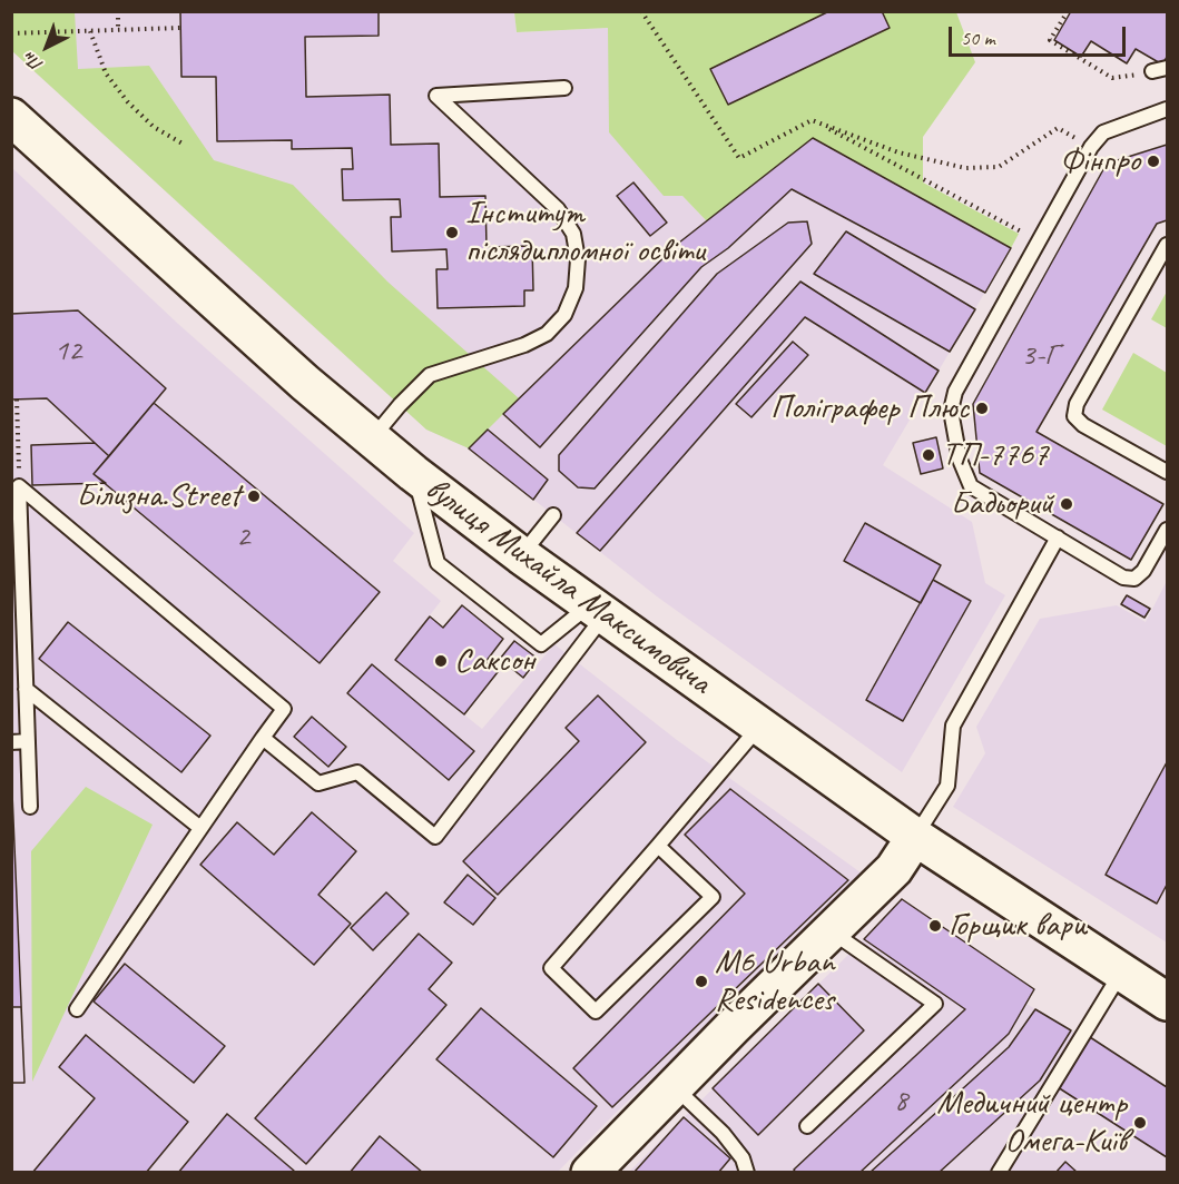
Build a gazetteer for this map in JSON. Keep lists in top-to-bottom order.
{
  "streets": {
    "main road": ["вулиця Михайла Максимовича"]
  },
  "places": [
    "Фінпро",
    "Інститут післядипломної освіти",
    "Поліграфер Плюс",
    "ТП-7767",
    "Білизна.Street",
    "Бадьорий",
    "Саксон",
    "Горщик вари",
    "M6 Urban Residences",
    "Медичний центр Омега-Київ"
  ],
  "house_numbers": [
    "12",
    "3-Г",
    "2",
    "8"
  ],
  "scale_bar": "50 m",
  "north": "bottom left"
}
